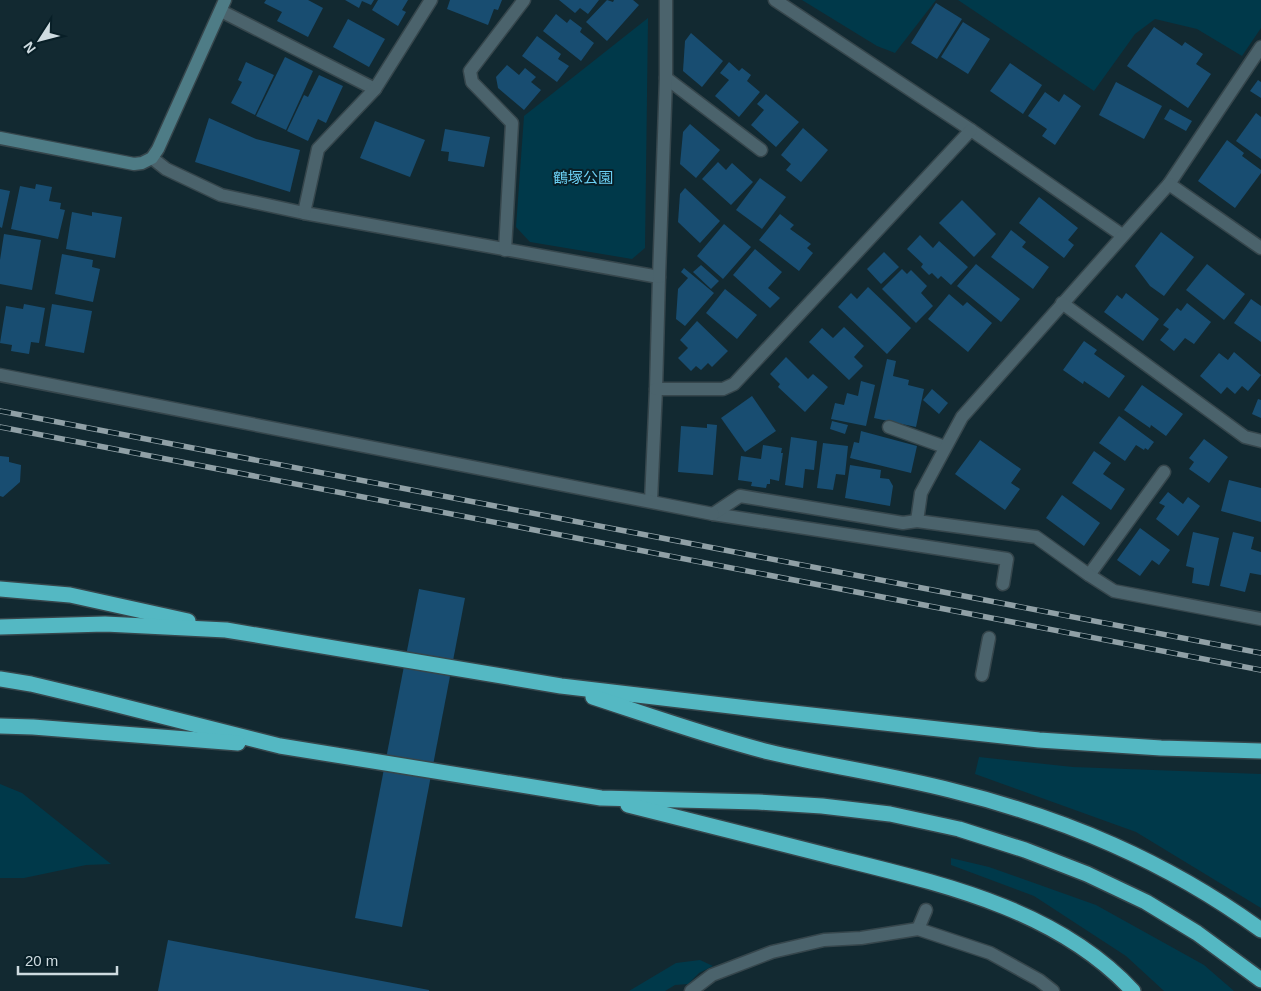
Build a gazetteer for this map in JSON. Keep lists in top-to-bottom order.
{
  "parks": ["鶴塚公園"],
  "scale_bar": "20 m",
  "north": "bottom left"
}
